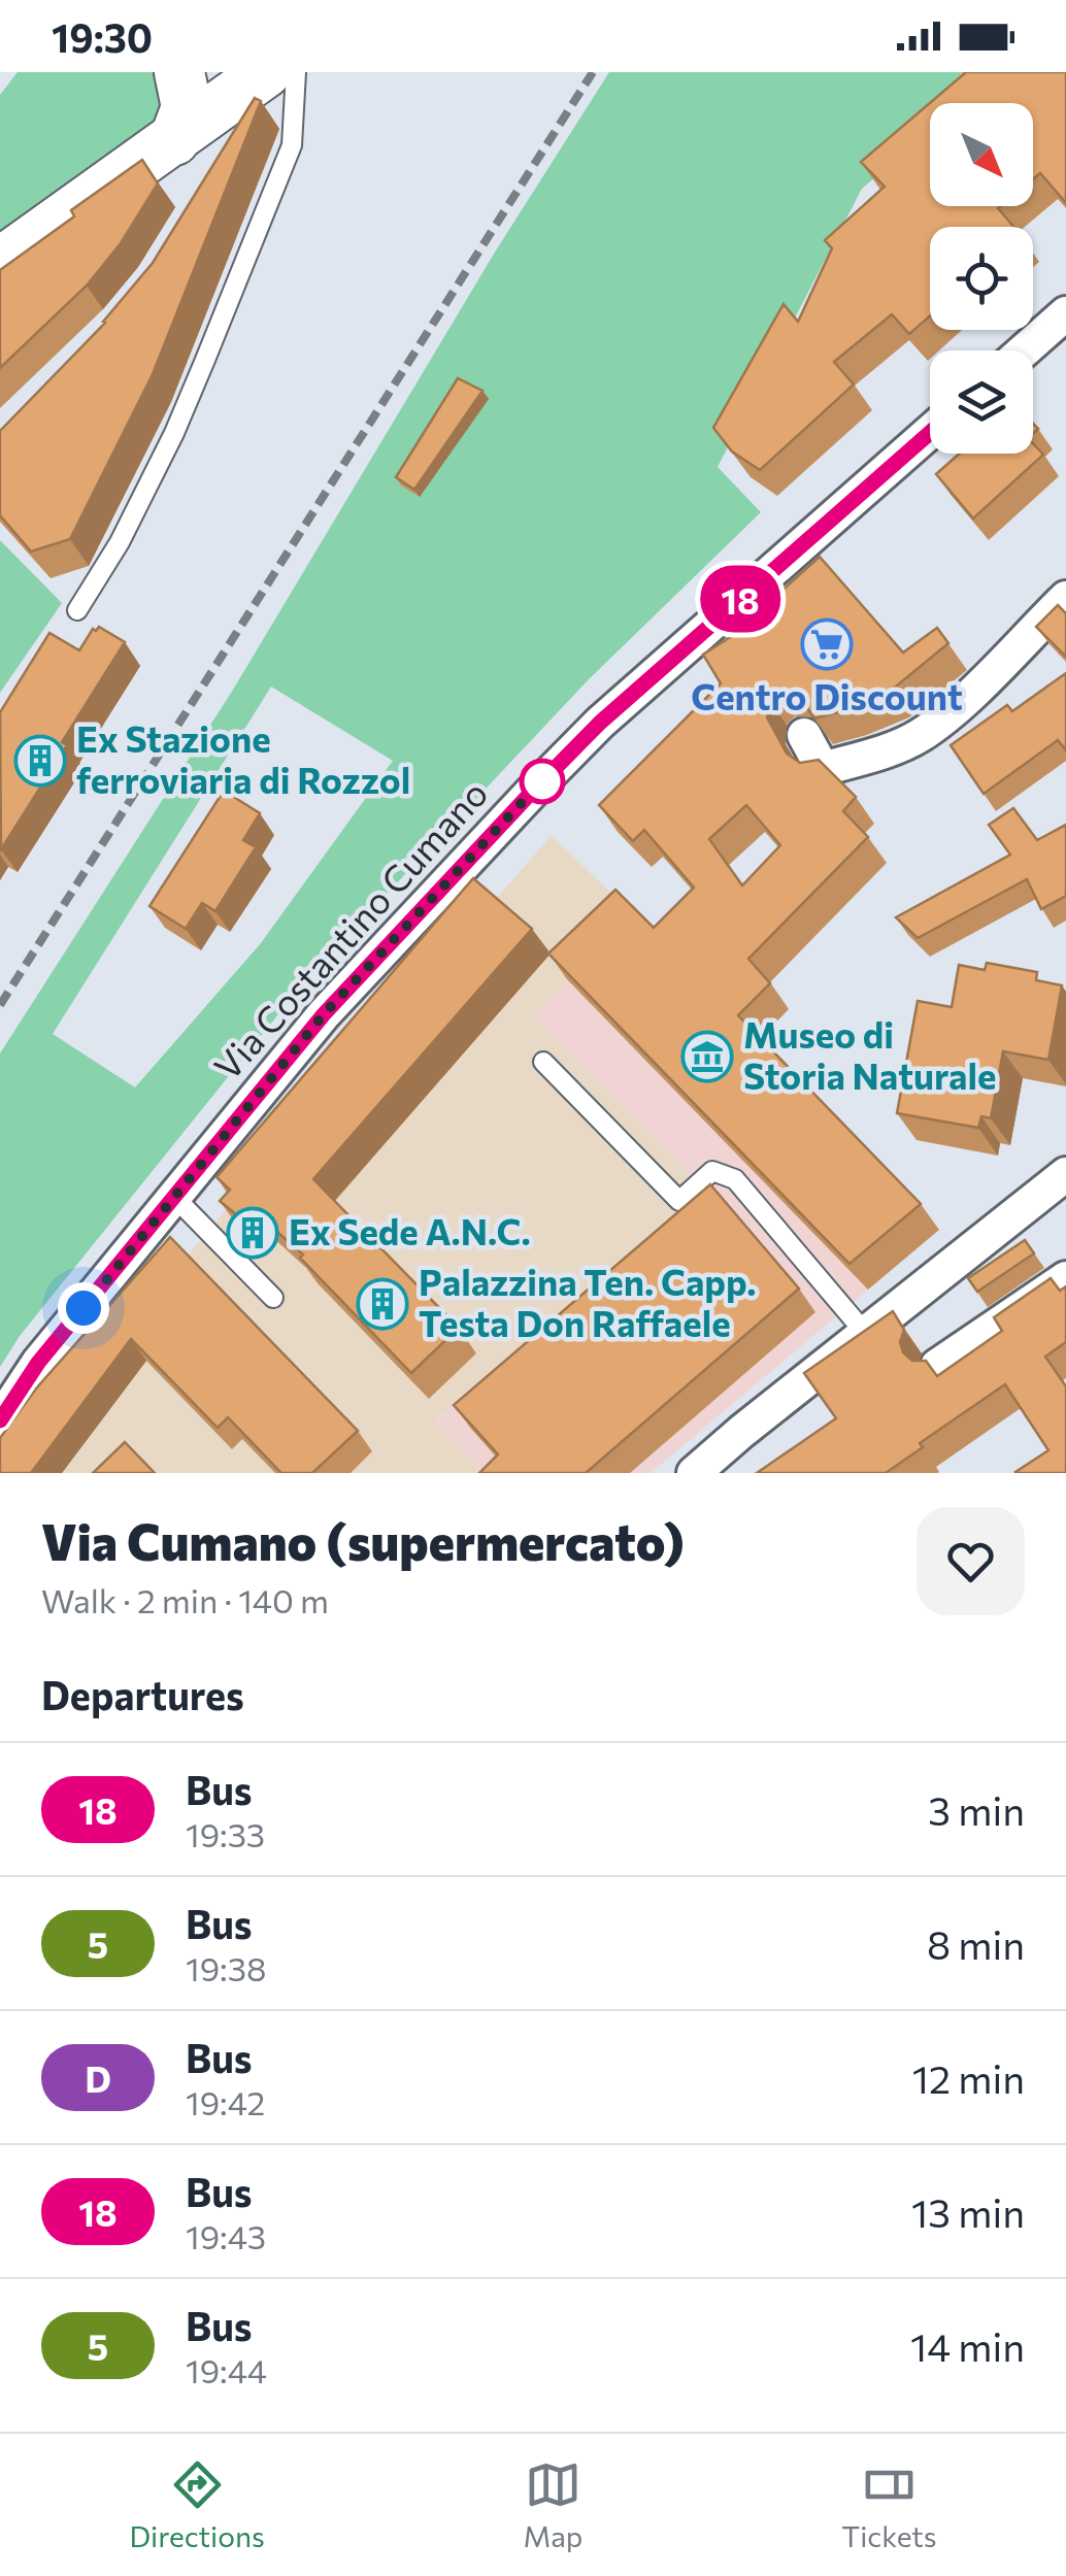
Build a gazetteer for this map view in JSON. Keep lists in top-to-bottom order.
{
  "streets": {
    "street": ["Via Costantino Cumano"]
  },
  "places": {
    "supermarket": ["Centro Discount"],
    "building": ["Ex Stazione ferroviaria di Rozzol", "Ex Sede A.N.C.", "Palazzina Ten. Capp. Testa Don Raffaele"],
    "museum": ["Museo di Storia Naturale"]
  },
  "lines": ["bus line 18"],
  "north": "bottom right",
  "page": {
    "status": "19:30",
    "on_map": "18",
    "heading": [
      ["Via Cumano (supermercato)", "Walk · 2 min · 140 m"],
      "Departures"
    ],
    "list": [
      {
        "mark": "18",
        "name": "Bus",
        "note": "19:33",
        "value": "3 min"
      },
      {
        "mark": "5",
        "name": "Bus",
        "note": "19:38",
        "value": "8 min"
      },
      {
        "mark": "D",
        "name": "Bus",
        "note": "19:42",
        "value": "12 min"
      },
      {
        "mark": "18",
        "name": "Bus",
        "note": "19:43",
        "value": "13 min"
      },
      {
        "mark": "5",
        "name": "Bus",
        "note": "19:44",
        "value": "14 min"
      }
    ],
    "tabs": ["Directions", "Map", "Tickets"]
  }
}
